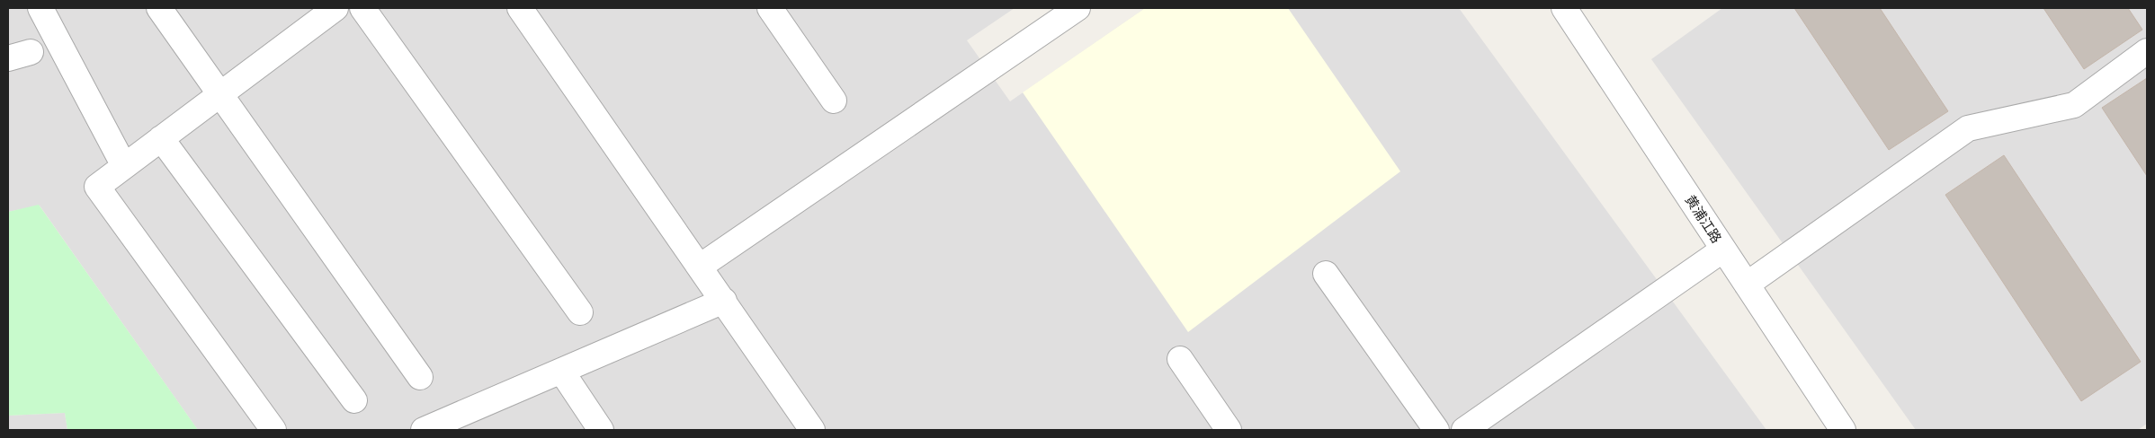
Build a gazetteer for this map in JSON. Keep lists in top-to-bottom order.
{
  "streets": {
    "street": ["黄浦江路"]
  }
}
